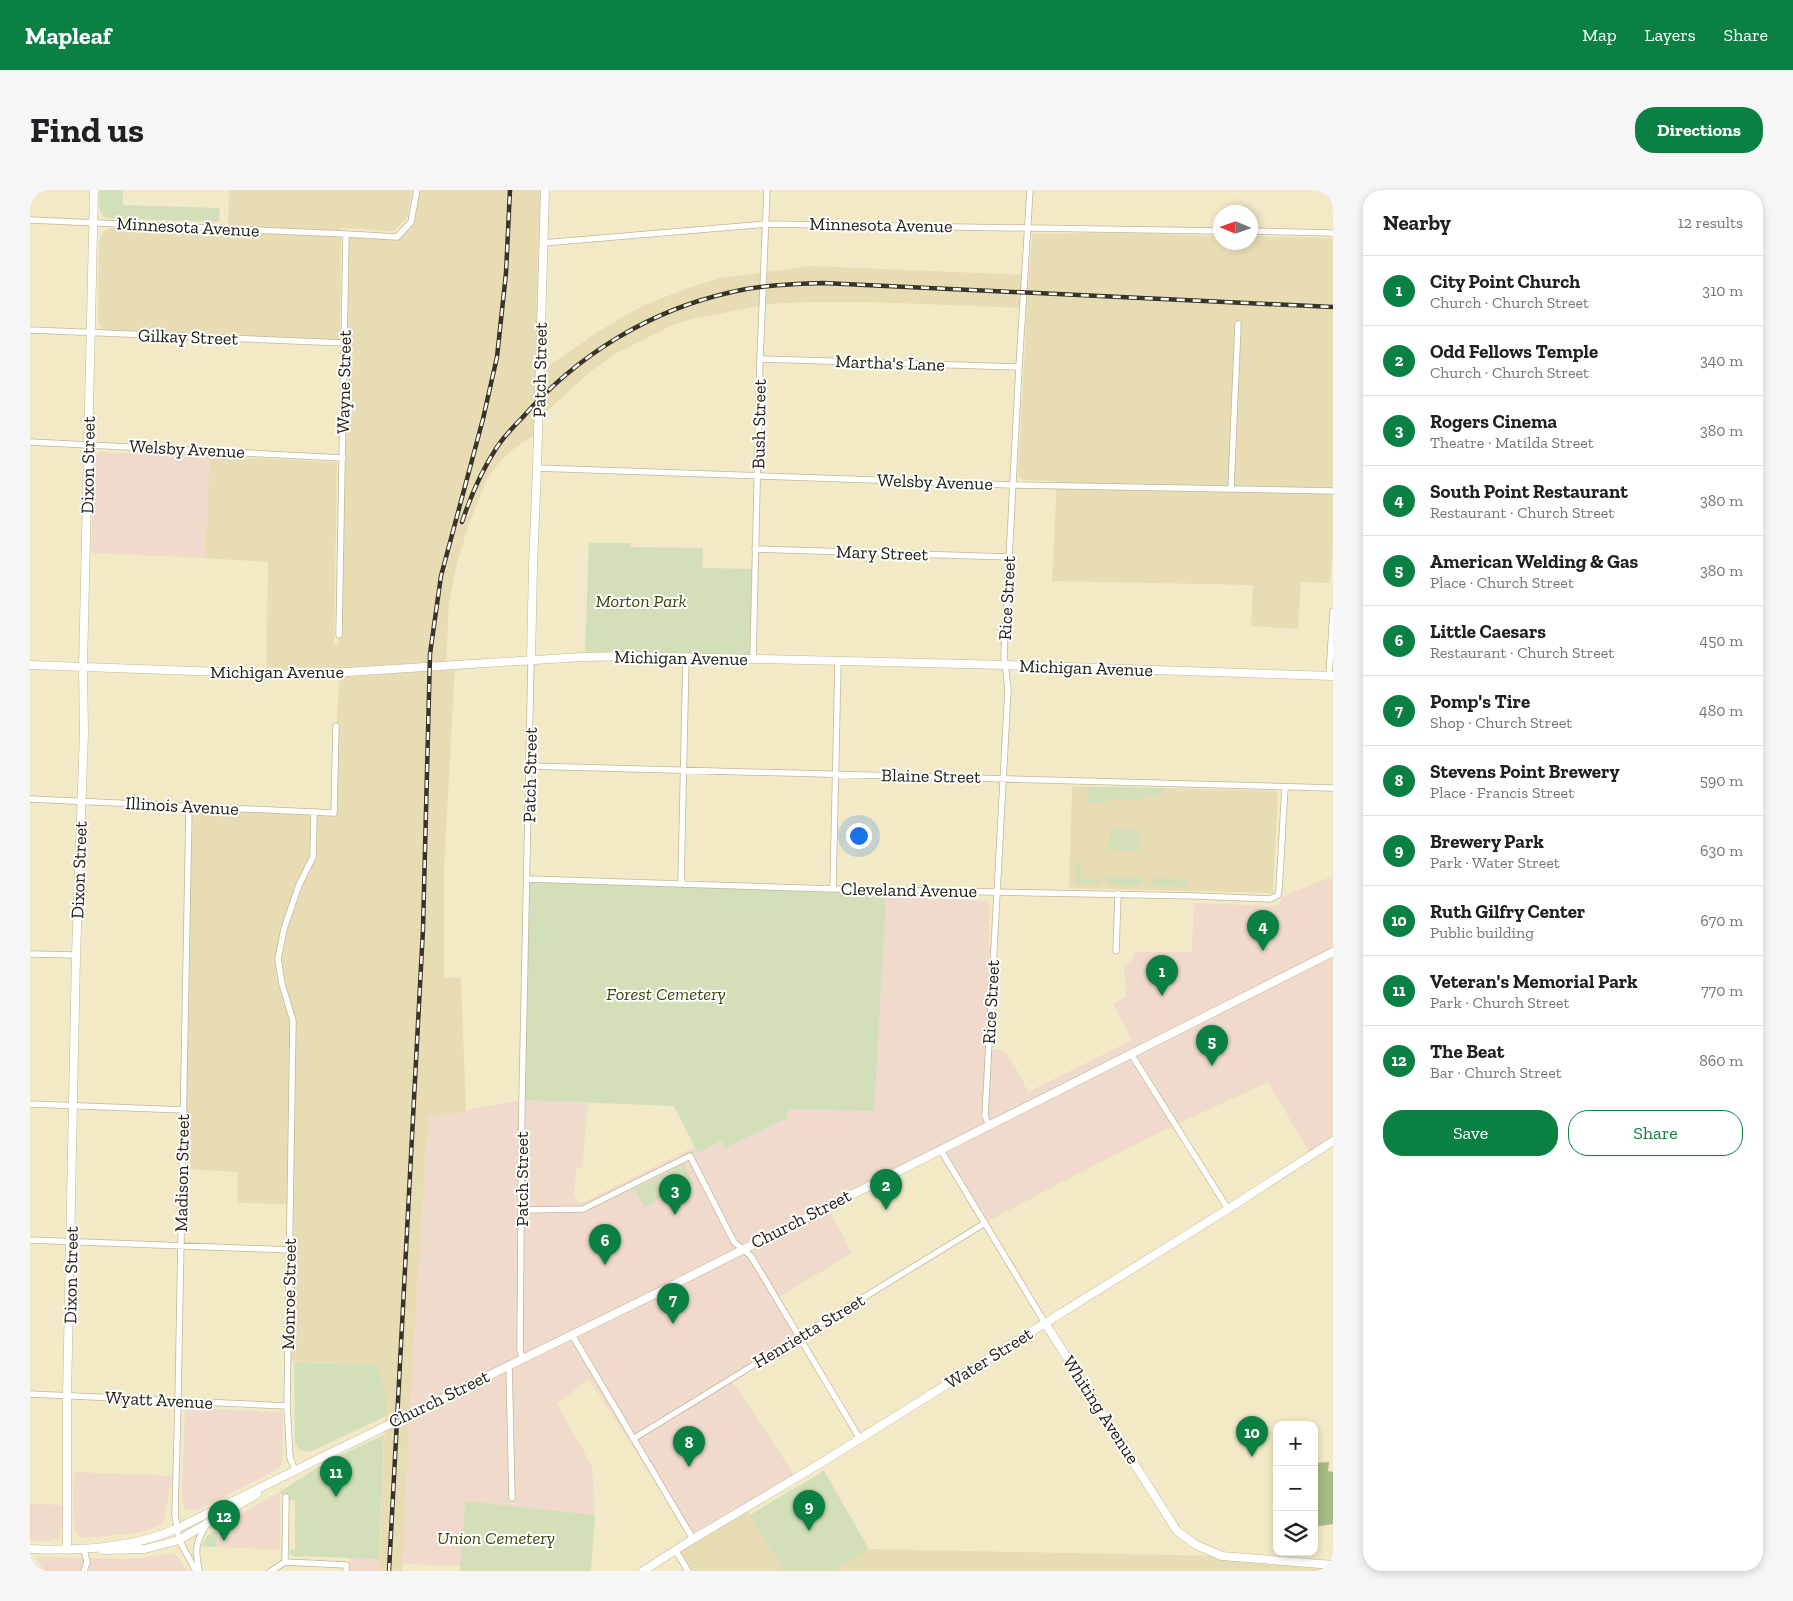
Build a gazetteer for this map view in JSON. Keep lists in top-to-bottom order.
{
  "streets": {
    "street": [
      "Minnesota Avenue",
      "Gilkay Street",
      "Martha's Lane",
      "Patch Street",
      "Wayne Street",
      "Bush Street",
      "Welsby Avenue",
      "Dixon Street",
      "Mary Street",
      "Rice Street",
      "Michigan Avenue",
      "Blaine Street",
      "Illinois Avenue",
      "Cleveland Avenue",
      "Madison Street",
      "Church Street",
      "Monroe Street",
      "Henrietta Street",
      "Water Street",
      "Wyatt Avenue",
      "Whiting Avenue"
    ]
  },
  "crossings": [
    ["Minnesota Avenue", "Patch Street"],
    ["Minnesota Avenue", "Wayne Street"],
    ["Minnesota Avenue", "Bush Street"],
    ["Minnesota Avenue", "Dixon Street"],
    ["Minnesota Avenue", "Rice Street"],
    ["Gilkay Street", "Wayne Street"],
    ["Gilkay Street", "Dixon Street"],
    ["Martha's Lane", "Bush Street"],
    ["Martha's Lane", "Rice Street"],
    ["Patch Street", "Welsby Avenue"],
    ["Patch Street", "Michigan Avenue"],
    ["Patch Street", "Blaine Street"],
    ["Patch Street", "Cleveland Avenue"],
    ["Patch Street", "Church Street"],
    ["Wayne Street", "Welsby Avenue"],
    ["Bush Street", "Welsby Avenue"],
    ["Bush Street", "Mary Street"],
    ["Bush Street", "Michigan Avenue"],
    ["Welsby Avenue", "Dixon Street"],
    ["Welsby Avenue", "Rice Street"],
    ["Dixon Street", "Michigan Avenue"],
    ["Dixon Street", "Illinois Avenue"],
    ["Dixon Street", "Wyatt Avenue"],
    ["Mary Street", "Rice Street"],
    ["Rice Street", "Michigan Avenue"],
    ["Rice Street", "Blaine Street"],
    ["Rice Street", "Cleveland Avenue"],
    ["Rice Street", "Church Street"],
    ["Blaine Street", "Cleveland Avenue"],
    ["Illinois Avenue", "Madison Street"],
    ["Illinois Avenue", "Monroe Street"],
    ["Madison Street", "Church Street"],
    ["Madison Street", "Wyatt Avenue"],
    ["Church Street", "Monroe Street"],
    ["Church Street", "Whiting Avenue"],
    ["Monroe Street", "Wyatt Avenue"],
    ["Henrietta Street", "Whiting Avenue"],
    ["Water Street", "Whiting Avenue"]
  ],
  "parks": ["Morton Park", "Forest Cemetery", "Union Cemetery"],
  "north": "left",
  "page": {
    "header": "Mapleaf",
    "nav": ["Map", "Layers", "Share"],
    "buttons": [
      "Directions",
      ["Save", "Share"]
    ],
    "title": "Find us",
    "heading": ["Nearby", "12 results"],
    "list": [
      {
        "mark": "1",
        "name": "City Point Church",
        "note": "Church · Church Street",
        "value": "310 m"
      },
      {
        "mark": "2",
        "name": "Odd Fellows Temple",
        "note": "Church · Church Street",
        "value": "340 m"
      },
      {
        "mark": "3",
        "name": "Rogers Cinema",
        "note": "Theatre · Matilda Street",
        "value": "380 m"
      },
      {
        "mark": "4",
        "name": "South Point Restaurant",
        "note": "Restaurant · Church Street",
        "value": "380 m"
      },
      {
        "mark": "5",
        "name": "American Welding & Gas",
        "note": "Place · Church Street",
        "value": "380 m"
      },
      {
        "mark": "6",
        "name": "Little Caesars",
        "note": "Restaurant · Church Street",
        "value": "450 m"
      },
      {
        "mark": "7",
        "name": "Pomp's Tire",
        "note": "Shop · Church Street",
        "value": "480 m"
      },
      {
        "mark": "8",
        "name": "Stevens Point Brewery",
        "note": "Place · Francis Street",
        "value": "590 m"
      },
      {
        "mark": "9",
        "name": "Brewery Park",
        "note": "Park · Water Street",
        "value": "630 m"
      },
      {
        "mark": "10",
        "name": "Ruth Gilfry Center",
        "note": "Public building",
        "value": "670 m"
      },
      {
        "mark": "11",
        "name": "Veteran's Memorial Park",
        "note": "Park · Church Street",
        "value": "770 m"
      },
      {
        "mark": "12",
        "name": "The Beat",
        "note": "Bar · Church Street",
        "value": "860 m"
      }
    ],
    "pins": [
      "4",
      "1",
      "5",
      "2",
      "3",
      "6",
      "7",
      "10",
      "8",
      "11",
      "9",
      "12"
    ],
    "map_buttons": ["+", "−"]
  }
}
